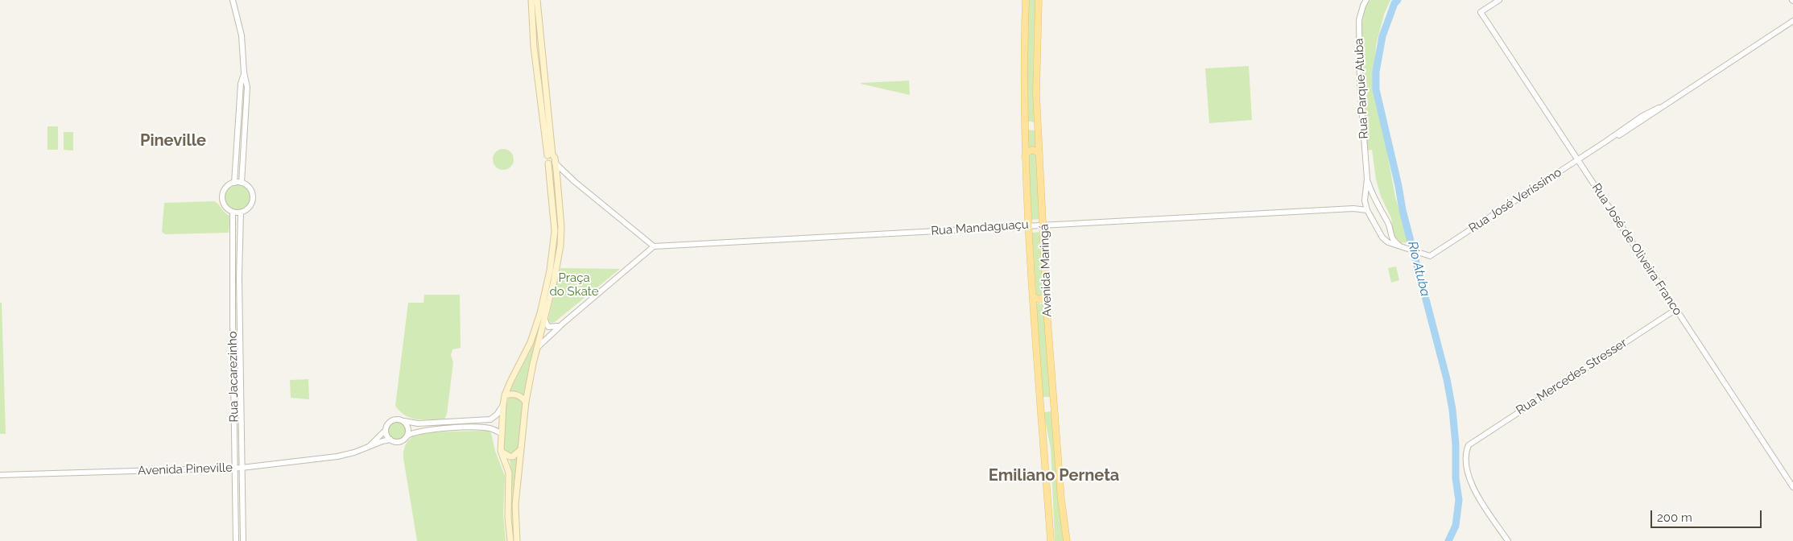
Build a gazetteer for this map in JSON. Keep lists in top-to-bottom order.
{
  "streets": {
    "main road": ["Avenida Maringá"],
    "street": [
      "Rua Parque Atuba",
      "Rua José Veríssimo",
      "Rua Mandaguaçu",
      "Rua José de Oliveira Franco",
      "Rua Jacarezinho",
      "Rua Mercedes Stresser",
      "Avenida Pineville"
    ]
  },
  "crossings": [
    ["Rua José Veríssimo", "Rua José de Oliveira Franco"],
    ["Rua Mandaguaçu", "Avenida Maringá"],
    ["Rua José de Oliveira Franco", "Rua Mercedes Stresser"],
    ["Rua Jacarezinho", "Avenida Pineville"]
  ],
  "districts": ["Pineville", "Emiliano Perneta"],
  "water": ["Rio Atuba"],
  "parks": ["Praça do Skate"],
  "scale_bar": "200 m"
}
